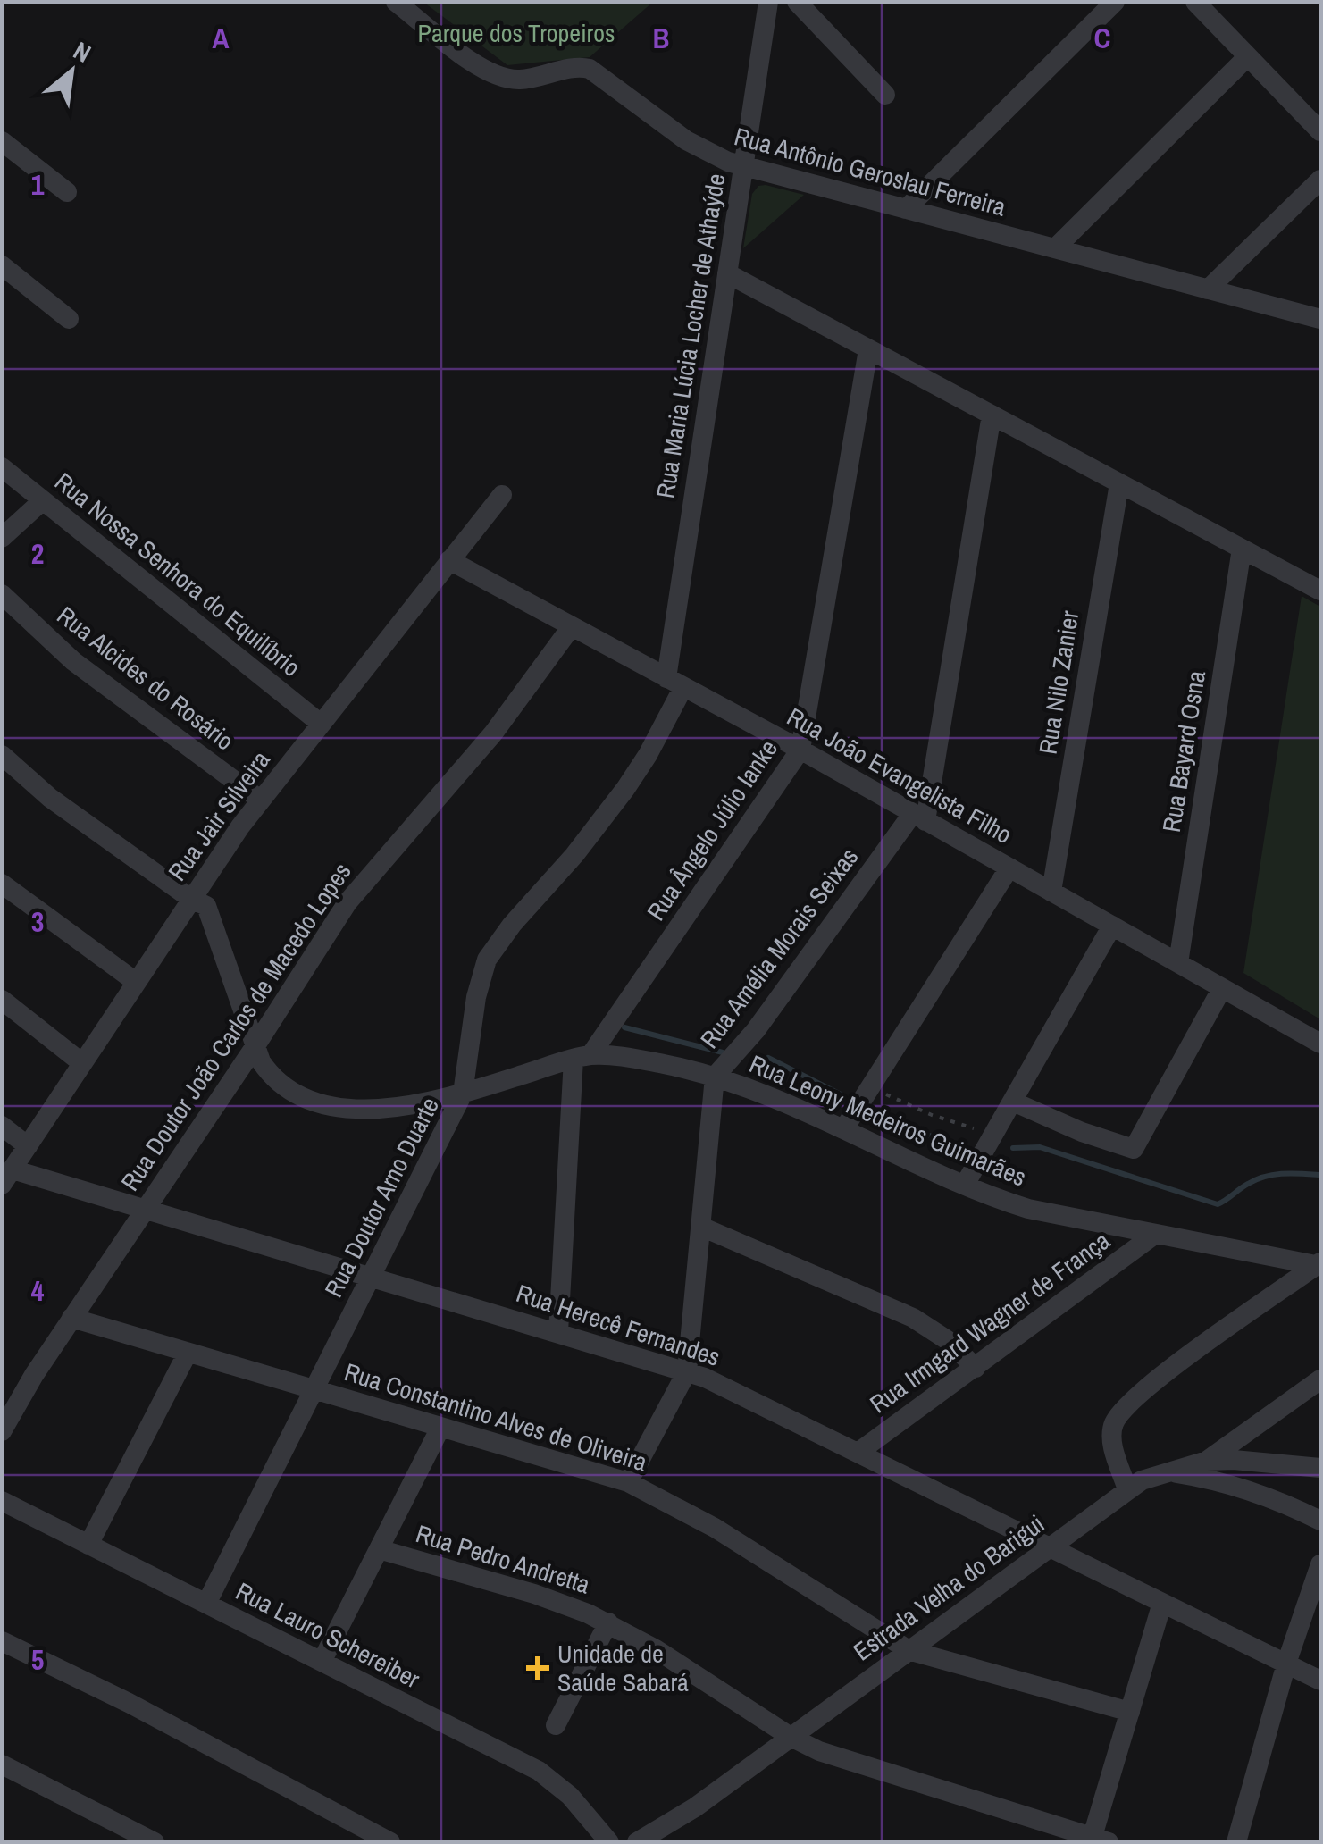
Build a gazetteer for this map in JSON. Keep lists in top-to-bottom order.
{
  "streets": {
    "street": [
      "Rua Antônio Geroslau Ferreira",
      "Rua Maria Lúcia Locher de Athaýde",
      "Rua Nossa Senhora do Equilíbrio",
      "Rua Alcides do Rosário",
      "Rua Nilo Zanier",
      "Rua Bayard Osna",
      "Rua João Evangelista Filho",
      "Rua Jair Silveira",
      "Rua Ângelo Júlio Ianke",
      "Rua Amélia Morais Seixas",
      "Rua Doutor João Carlos de Macedo Lopes",
      "Rua Leony Medeiros Guimarães",
      "Rua Doutor Arno Duarte",
      "Rua Irmgard Wagner de França",
      "Rua Herecê Fernandes",
      "Rua Constantino Alves de Oliveira",
      "Rua Pedro Andretta",
      "Estrada Velha do Barigui",
      "Rua Lauro Schereiber"
    ]
  },
  "crossings": [
    ["Rua Antônio Geroslau Ferreira", "Rua Maria Lúcia Locher de Athaýde"],
    ["Rua Maria Lúcia Locher de Athaýde", "Rua João Evangelista Filho"],
    ["Rua Maria Lúcia Locher de Athaýde", "Rua Doutor Arno Duarte"],
    ["Rua Nossa Senhora do Equilíbrio", "Rua Jair Silveira"],
    ["Rua Alcides do Rosário", "Rua Jair Silveira"],
    ["Rua Nilo Zanier", "Rua João Evangelista Filho"],
    ["Rua Bayard Osna", "Rua João Evangelista Filho"],
    ["Rua João Evangelista Filho", "Rua Jair Silveira"],
    ["Rua João Evangelista Filho", "Rua Ângelo Júlio Ianke"],
    ["Rua João Evangelista Filho", "Rua Amélia Morais Seixas"],
    ["Rua João Evangelista Filho", "Rua Doutor João Carlos de Macedo Lopes"],
    ["Rua João Evangelista Filho", "Rua Doutor Arno Duarte"],
    ["Rua Jair Silveira", "Rua Leony Medeiros Guimarães"],
    ["Rua Jair Silveira", "Rua Herecê Fernandes"],
    ["Rua Ângelo Júlio Ianke", "Rua Leony Medeiros Guimarães"],
    ["Rua Amélia Morais Seixas", "Rua Leony Medeiros Guimarães"],
    ["Rua Amélia Morais Seixas", "Rua Herecê Fernandes"],
    ["Rua Amélia Morais Seixas", "Rua Constantino Alves de Oliveira"],
    ["Rua Doutor João Carlos de Macedo Lopes", "Rua Leony Medeiros Guimarães"],
    ["Rua Doutor João Carlos de Macedo Lopes", "Rua Herecê Fernandes"],
    ["Rua Doutor João Carlos de Macedo Lopes", "Rua Constantino Alves de Oliveira"],
    ["Rua Leony Medeiros Guimarães", "Rua Doutor Arno Duarte"],
    ["Rua Leony Medeiros Guimarães", "Rua Irmgard Wagner de França"],
    ["Rua Doutor Arno Duarte", "Rua Herecê Fernandes"],
    ["Rua Doutor Arno Duarte", "Rua Constantino Alves de Oliveira"],
    ["Rua Doutor Arno Duarte", "Rua Lauro Schereiber"],
    ["Rua Irmgard Wagner de França", "Rua Herecê Fernandes"],
    ["Rua Herecê Fernandes", "Estrada Velha do Barigui"],
    ["Rua Constantino Alves de Oliveira", "Estrada Velha do Barigui"],
    ["Rua Pedro Andretta", "Estrada Velha do Barigui"]
  ],
  "parks": ["Parque dos Tropeiros"],
  "places": {
    "health": ["Unidade de Saúde Sabará"]
  },
  "north": "top right",
  "grid": {
    "columns": ["A", "B", "C"],
    "rows": [
      "1",
      "2",
      "3",
      "4",
      "5"
    ]
  }
}
